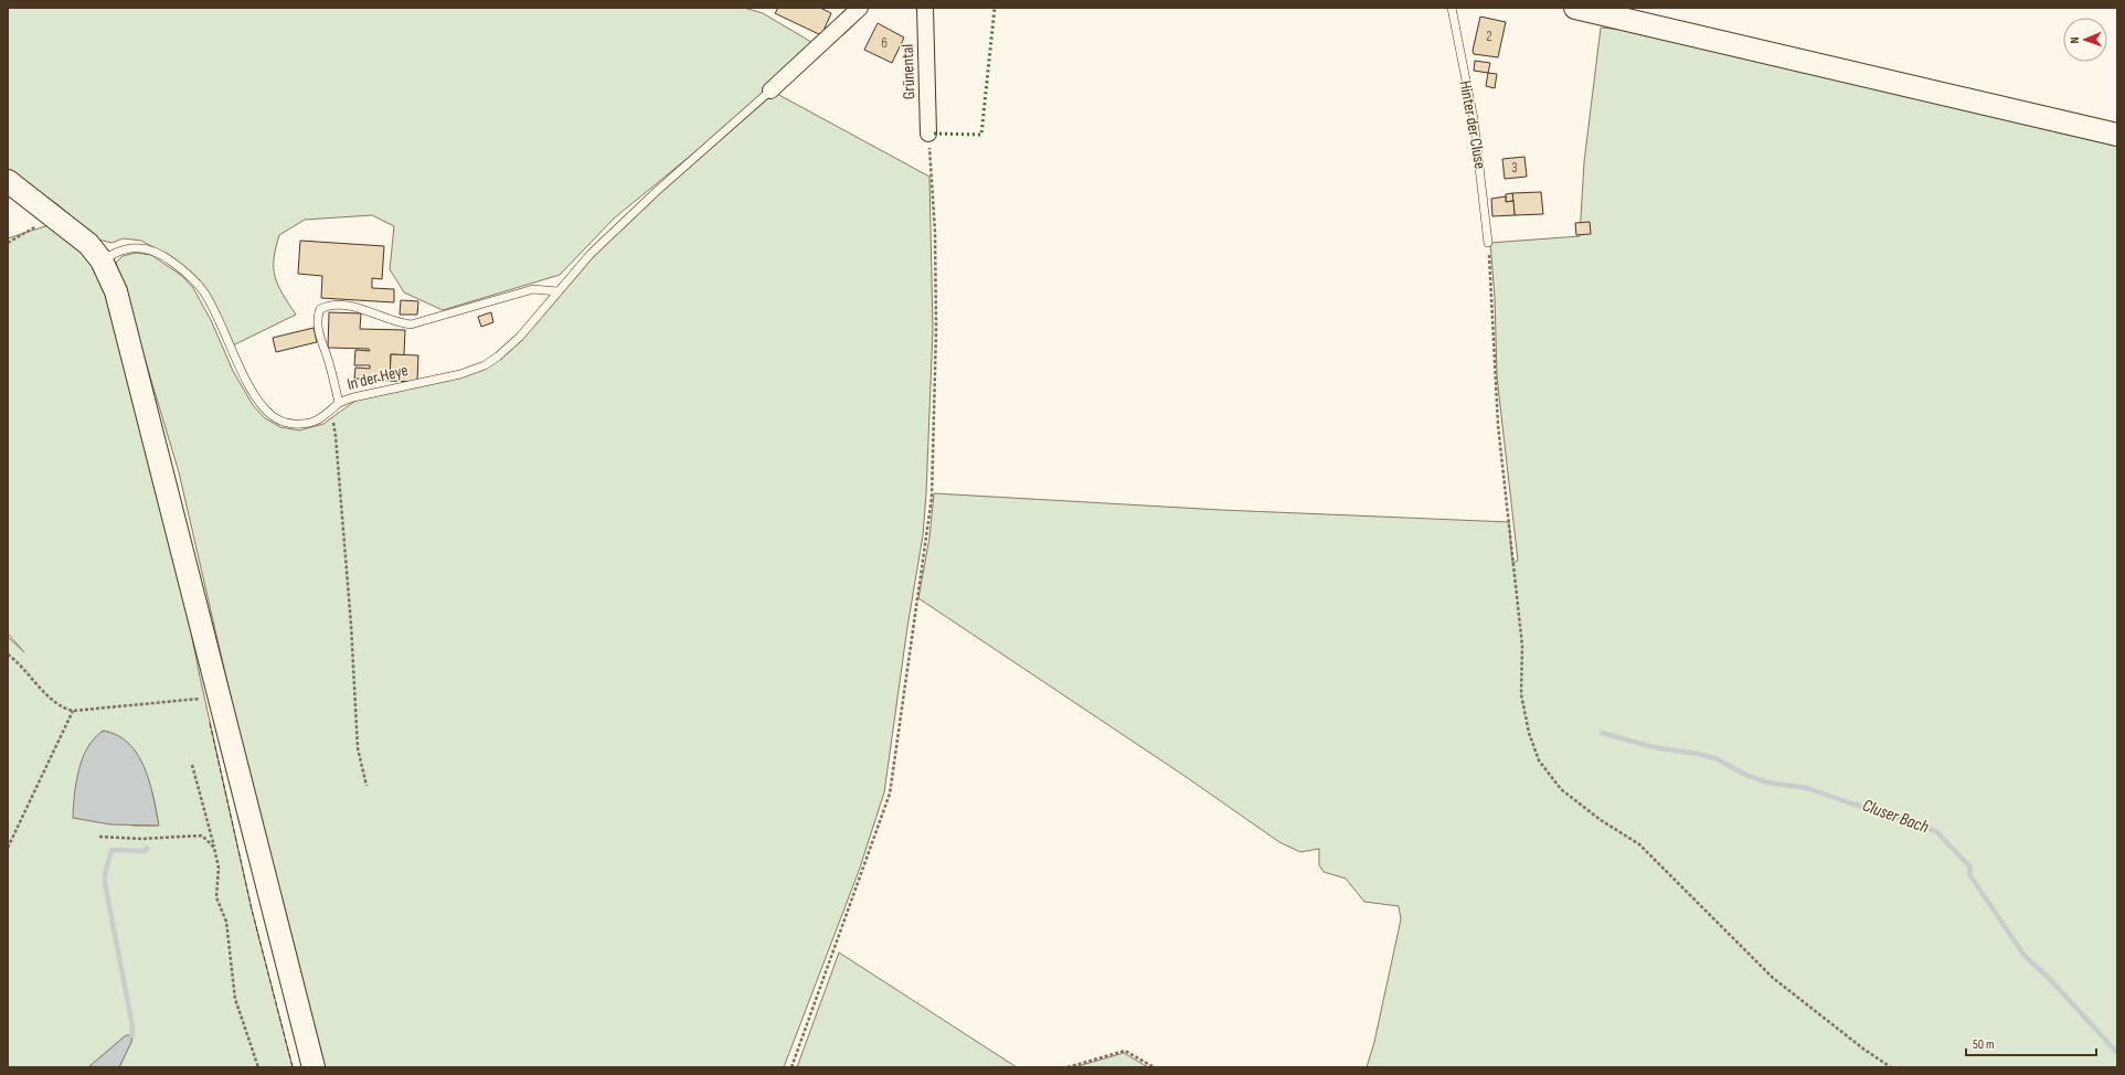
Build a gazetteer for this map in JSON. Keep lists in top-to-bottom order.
{
  "streets": {
    "street": ["Grünental"],
    "lane": ["Hinter der Cluse", "In der Heye"]
  },
  "water": ["Cluser Bach"],
  "house_numbers": ["2", "6", "3"],
  "scale_bar": "50 m",
  "north": "left"
}
